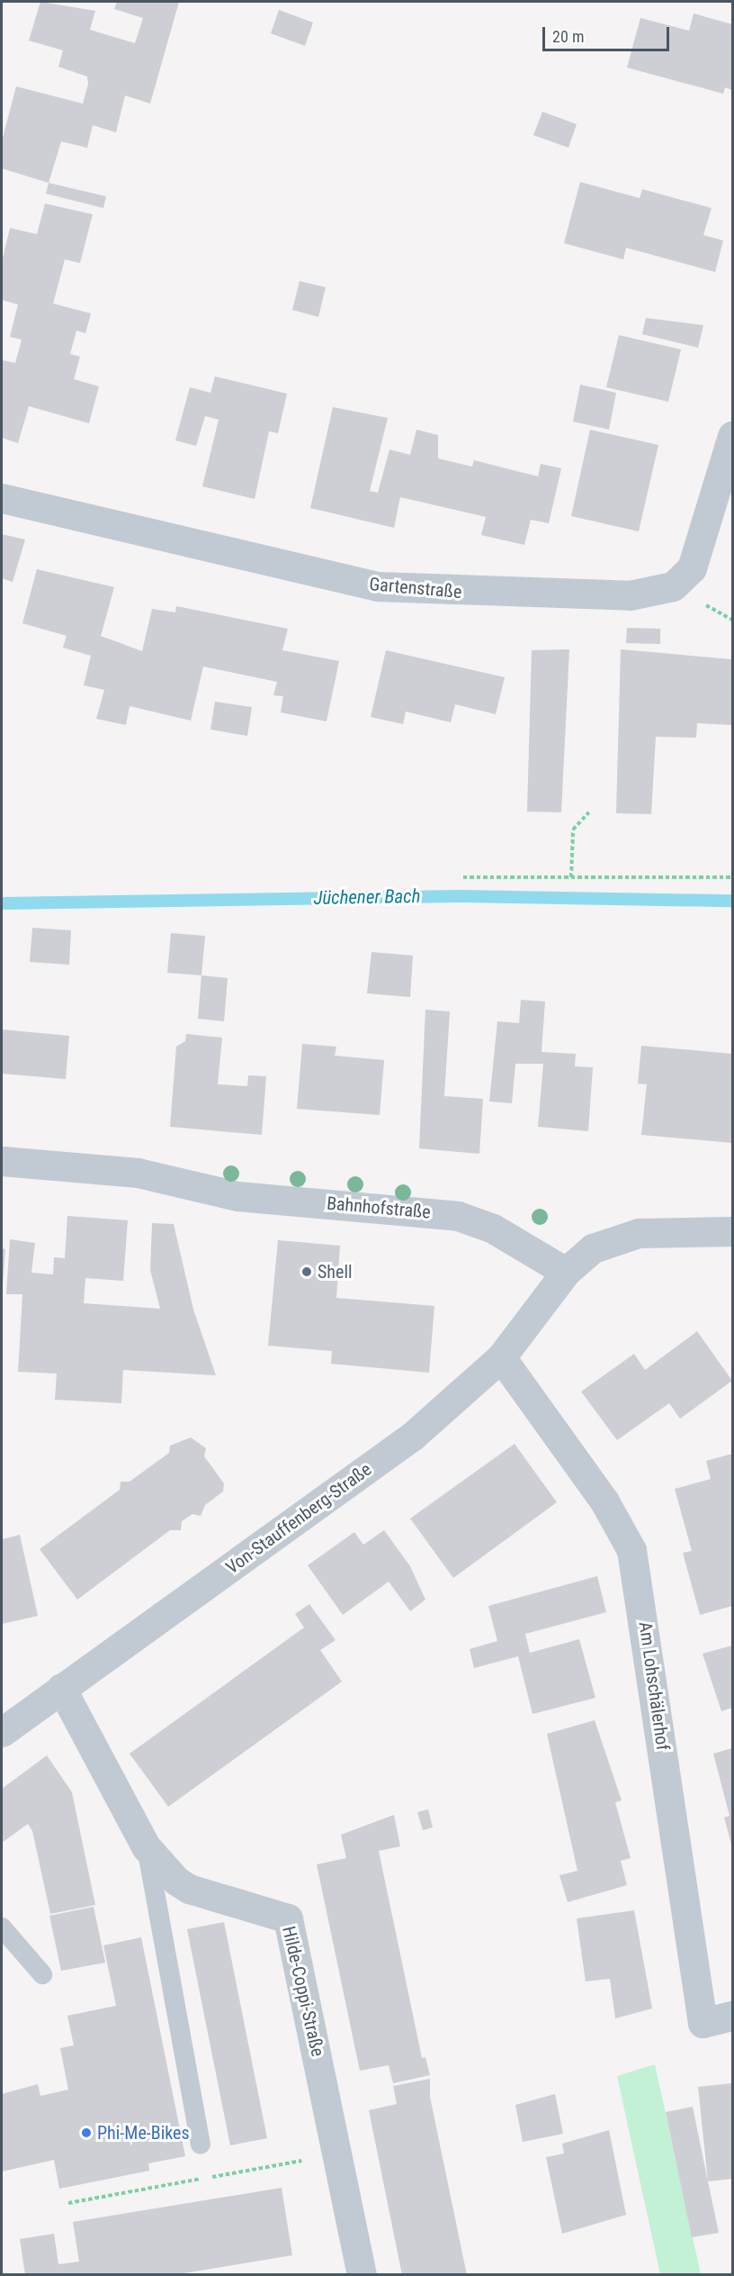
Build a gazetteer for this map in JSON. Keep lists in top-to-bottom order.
{
  "streets": {
    "street": [
      "Gartenstraße",
      "Bahnhofstraße",
      "Von-Stauffenberg-Straße",
      "Am Lohschälerhof",
      "Hilde-Coppi-Straße"
    ]
  },
  "crossings": [
    ["Bahnhofstraße", "Von-Stauffenberg-Straße"],
    ["Von-Stauffenberg-Straße", "Am Lohschälerhof"],
    ["Von-Stauffenberg-Straße", "Hilde-Coppi-Straße"]
  ],
  "water": ["Jüchener Bach"],
  "places": ["Shell", "Phi-Me-Bikes"],
  "scale_bar": "20 m"
}
